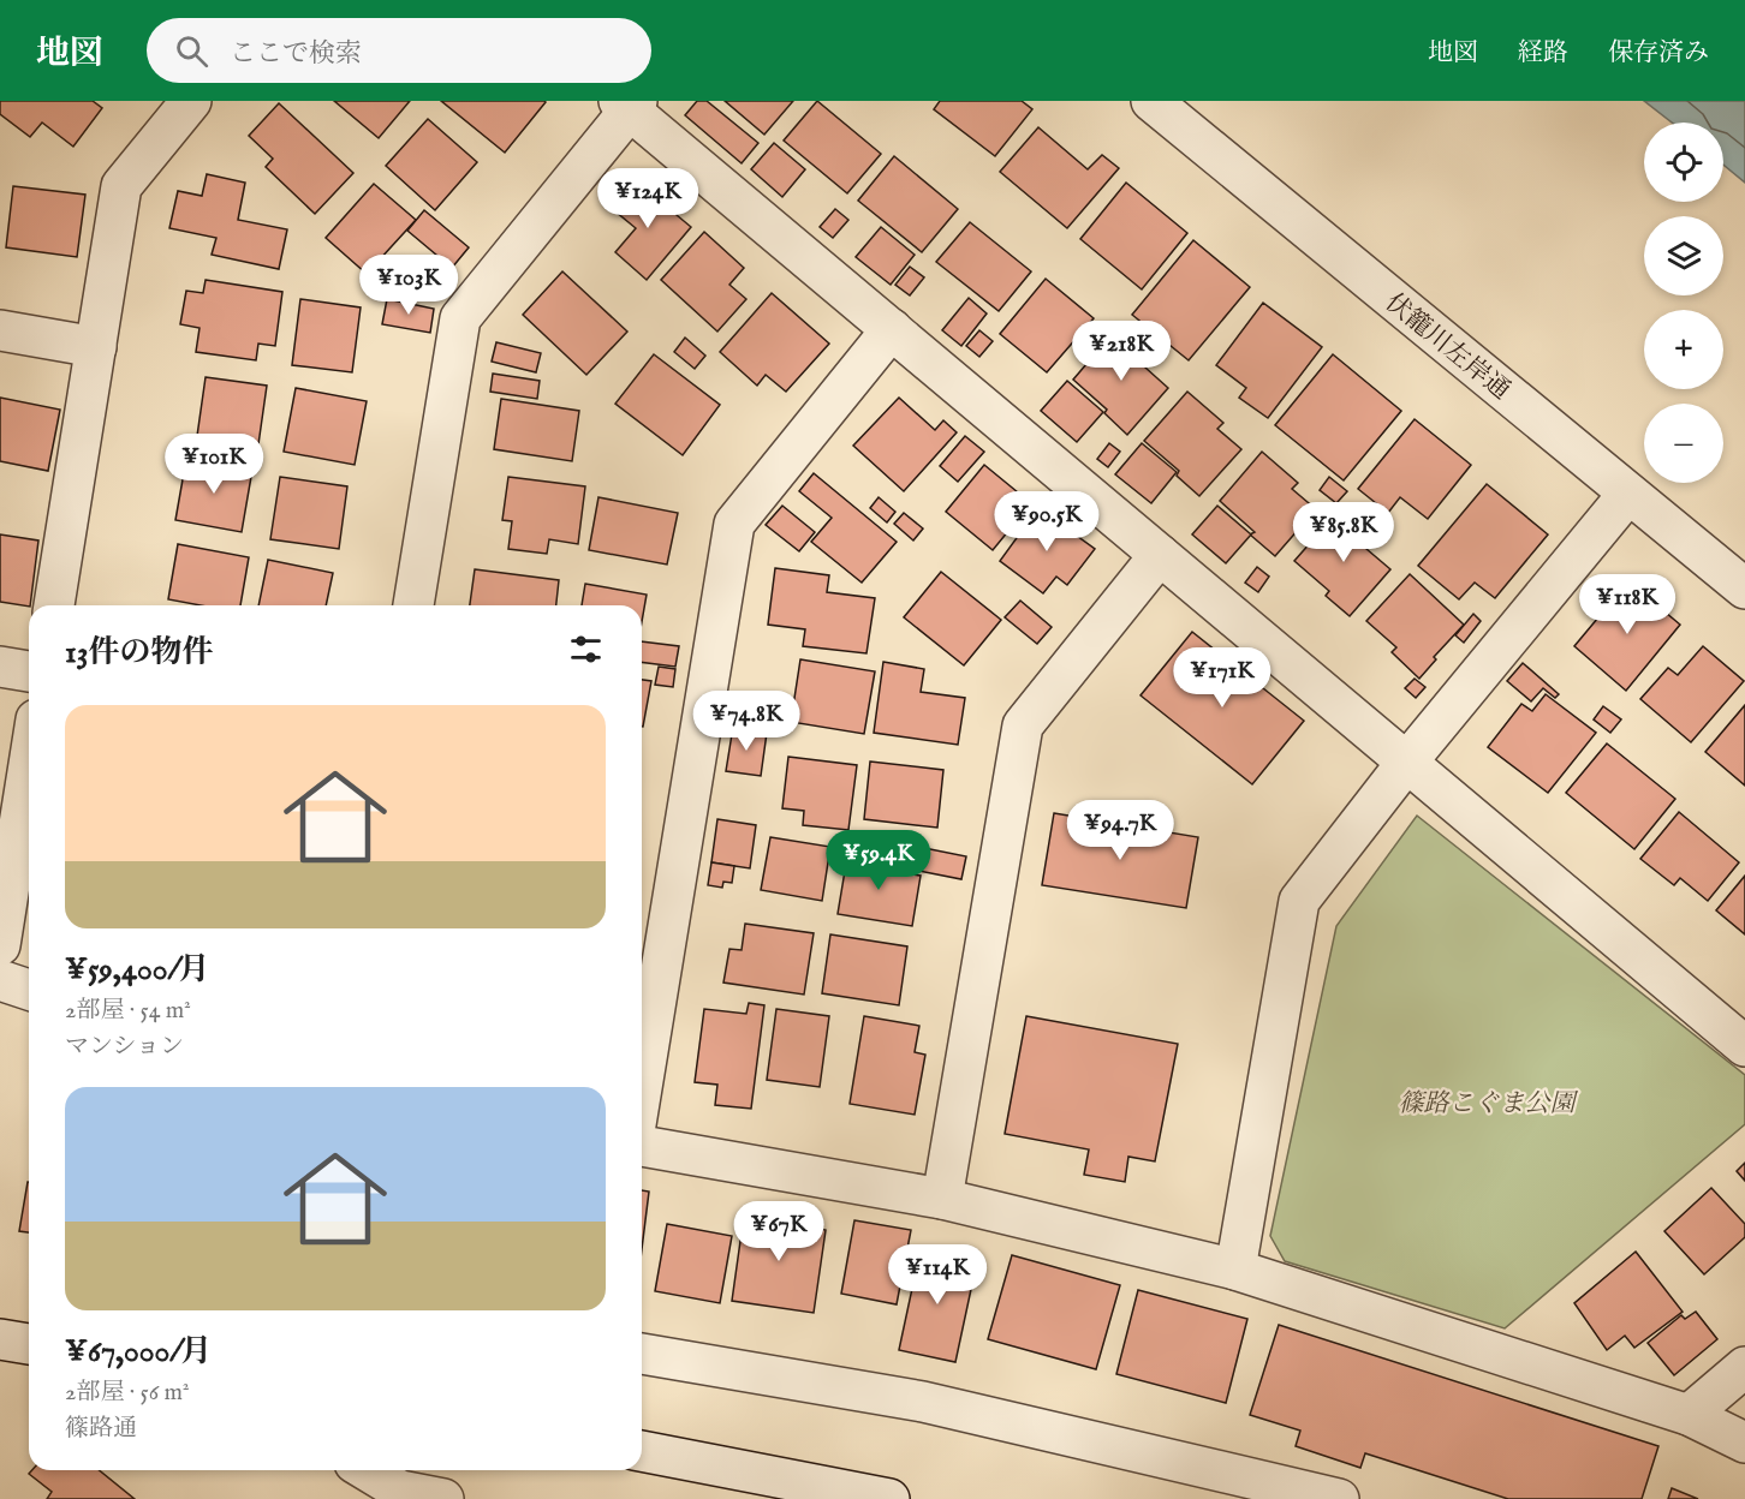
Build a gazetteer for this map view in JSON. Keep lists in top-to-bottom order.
{
  "streets": {
    "street": ["伏籠川左岸通"]
  },
  "parks": ["篠路こぐま公園"],
  "page": {
    "header": "地図",
    "search": "ここで検索",
    "nav": ["地図", "経路", "保存済み"],
    "map_buttons": ["+", "−"],
    "price": [
      "¥124K",
      "¥103K",
      "¥218K",
      "¥101K",
      "¥90.5K",
      "¥85.8K",
      "¥118K",
      "¥171K",
      "¥74.8K",
      "¥94.7K",
      "¥59.4K",
      "¥67K",
      "¥114K"
    ],
    "heading": "13件の物件",
    "list": [
      {
        "name": "¥59,400/月",
        "note": "2部屋 · 54 m² · マンション"
      },
      {
        "name": "¥67,000/月",
        "note": "2部屋 · 56 m² · 篠路通"
      }
    ]
  }
}
